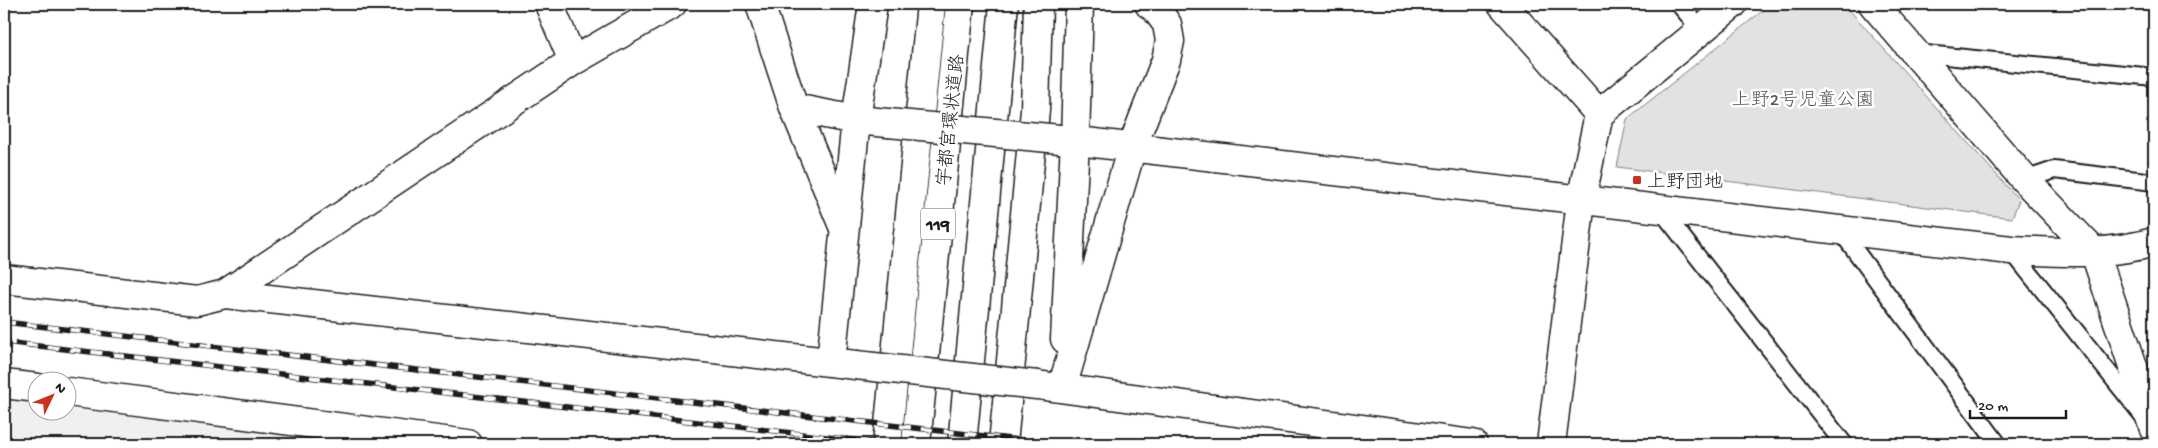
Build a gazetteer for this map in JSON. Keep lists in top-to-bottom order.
{
  "streets": {
    "main road": ["宇都宮環状道路", "119"]
  },
  "parks": ["上野2号児童公園"],
  "places": {
    "transit": ["上野団地"]
  },
  "scale_bar": "20 m",
  "north": "top right"
}
